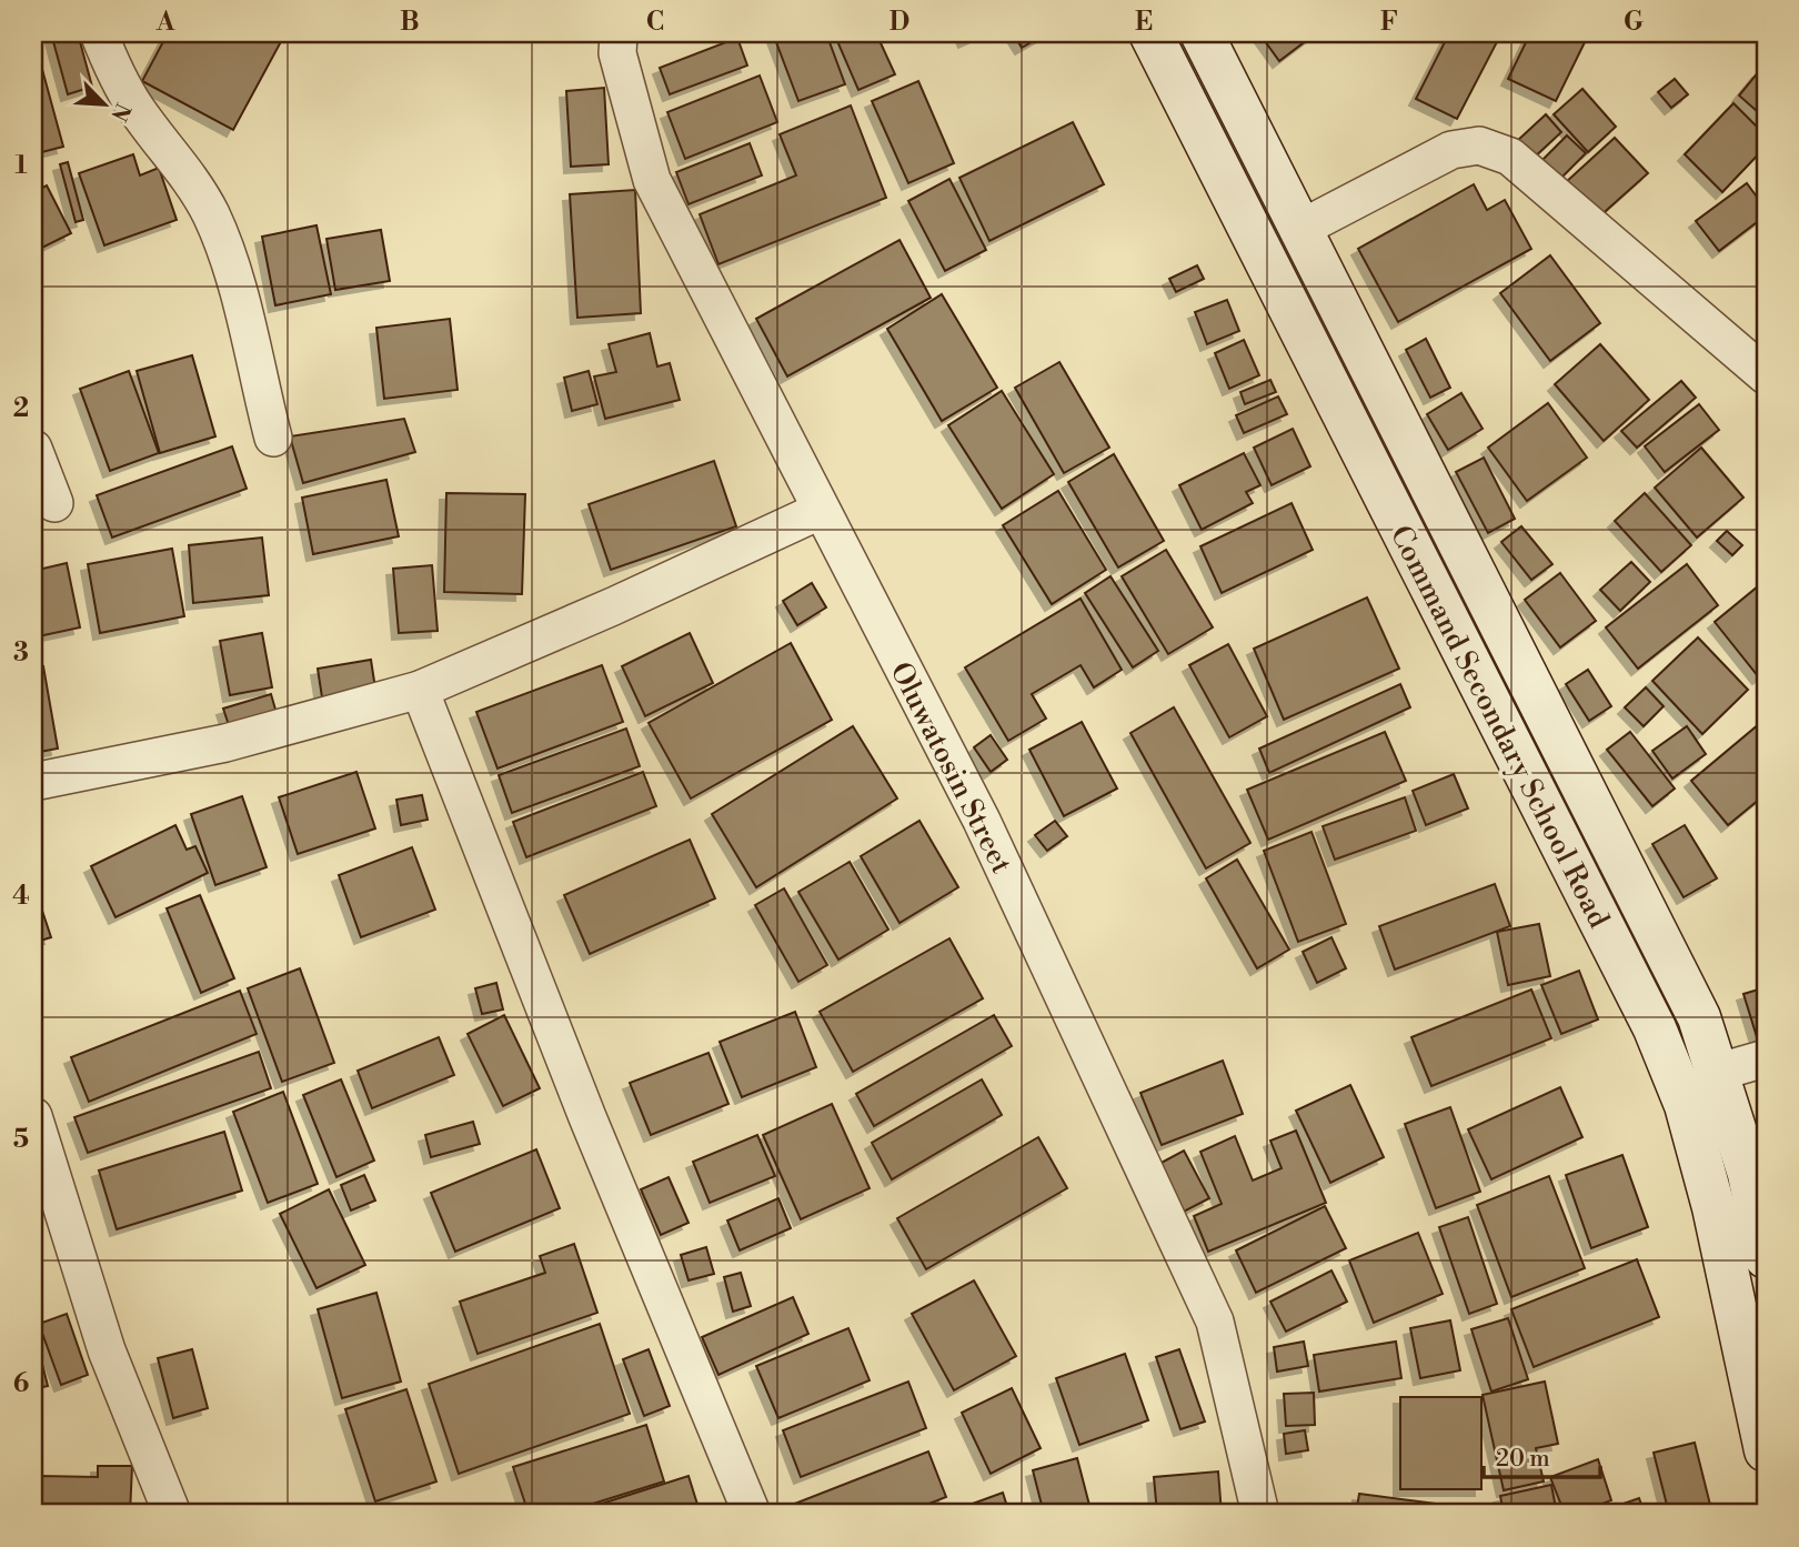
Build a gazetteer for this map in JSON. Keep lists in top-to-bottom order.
{
  "streets": {
    "main road": ["Command Secondary School Road"],
    "street": ["Oluwatosin Street"]
  },
  "scale_bar": "20 m",
  "north": "bottom right",
  "grid": {
    "columns": [
      "A",
      "B",
      "C",
      "D",
      "E",
      "F",
      "G"
    ],
    "rows": [
      "1",
      "2",
      "3",
      "4",
      "5",
      "6"
    ]
  }
}
